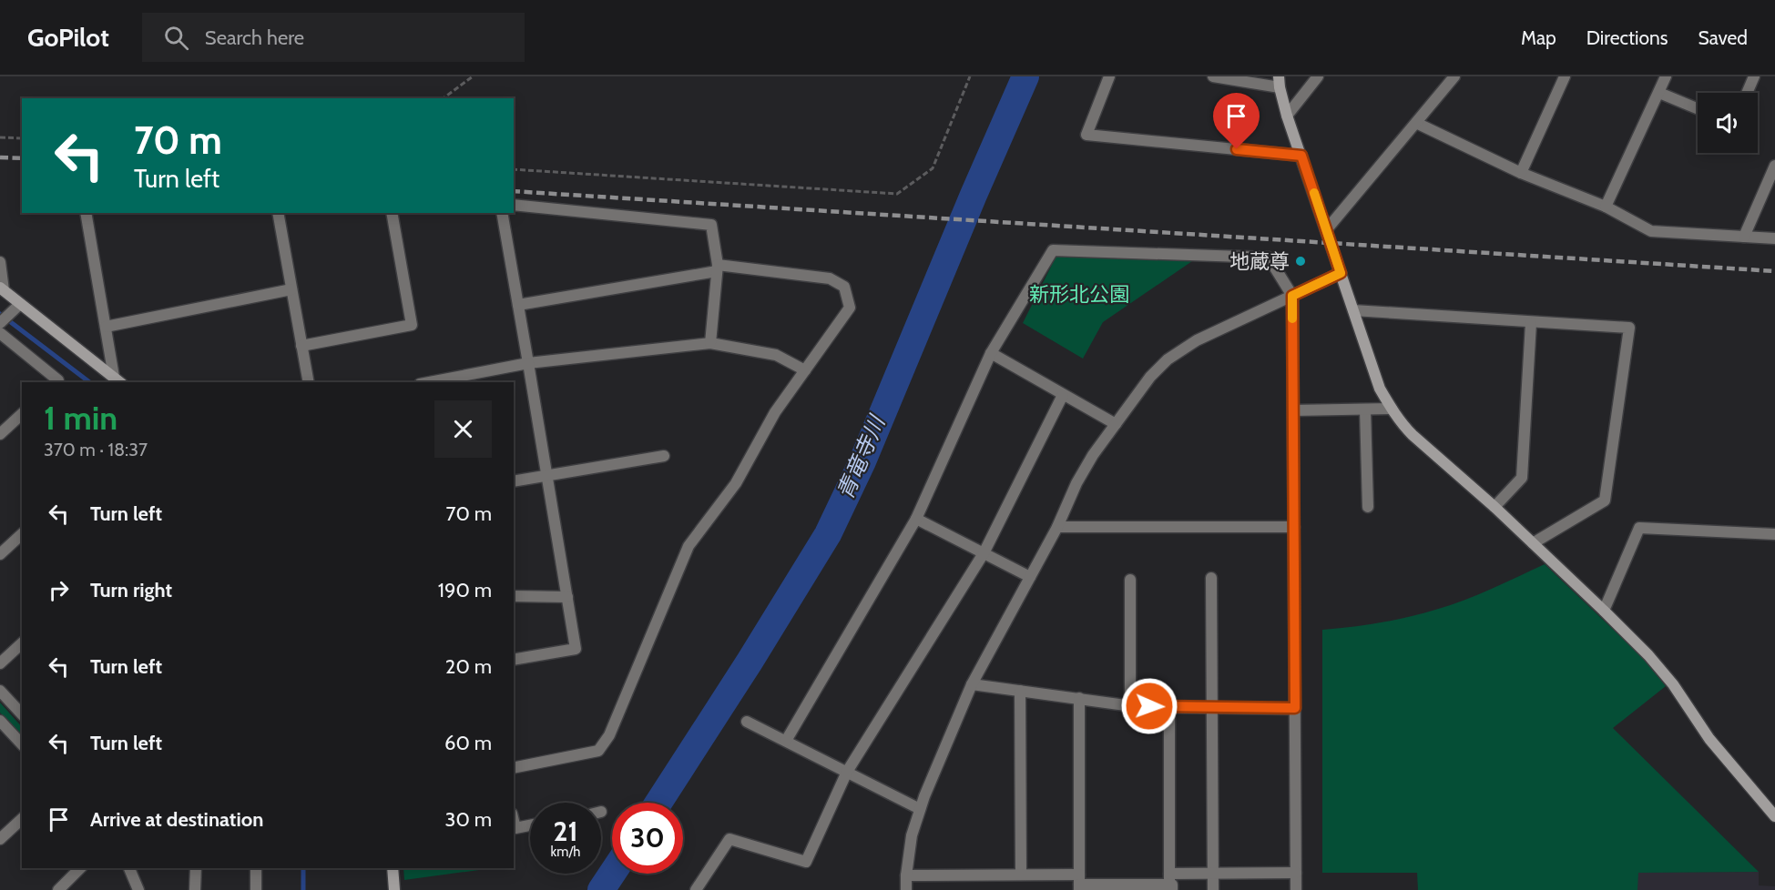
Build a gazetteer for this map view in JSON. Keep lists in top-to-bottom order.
{
  "water": ["青竜寺川"],
  "parks": ["新形北公園"],
  "places": ["地蔵尊"],
  "page": {
    "header": "GoPilot",
    "search": "Search here",
    "nav": ["Map", "Directions", "Saved"],
    "turn": ["70 m", "Turn left"],
    "heading": ["1 min", "370 m · 18:37"],
    "list": [
      {
        "name": "Turn left",
        "value": "70 m"
      },
      {
        "name": "Turn right",
        "value": "190 m"
      },
      {
        "name": "Turn left",
        "value": "20 m"
      },
      {
        "name": "Turn left",
        "value": "60 m"
      },
      {
        "name": "Arrive at destination",
        "value": "30 m"
      }
    ],
    "speed": "21 km/h",
    "limit": "30"
  }
}
